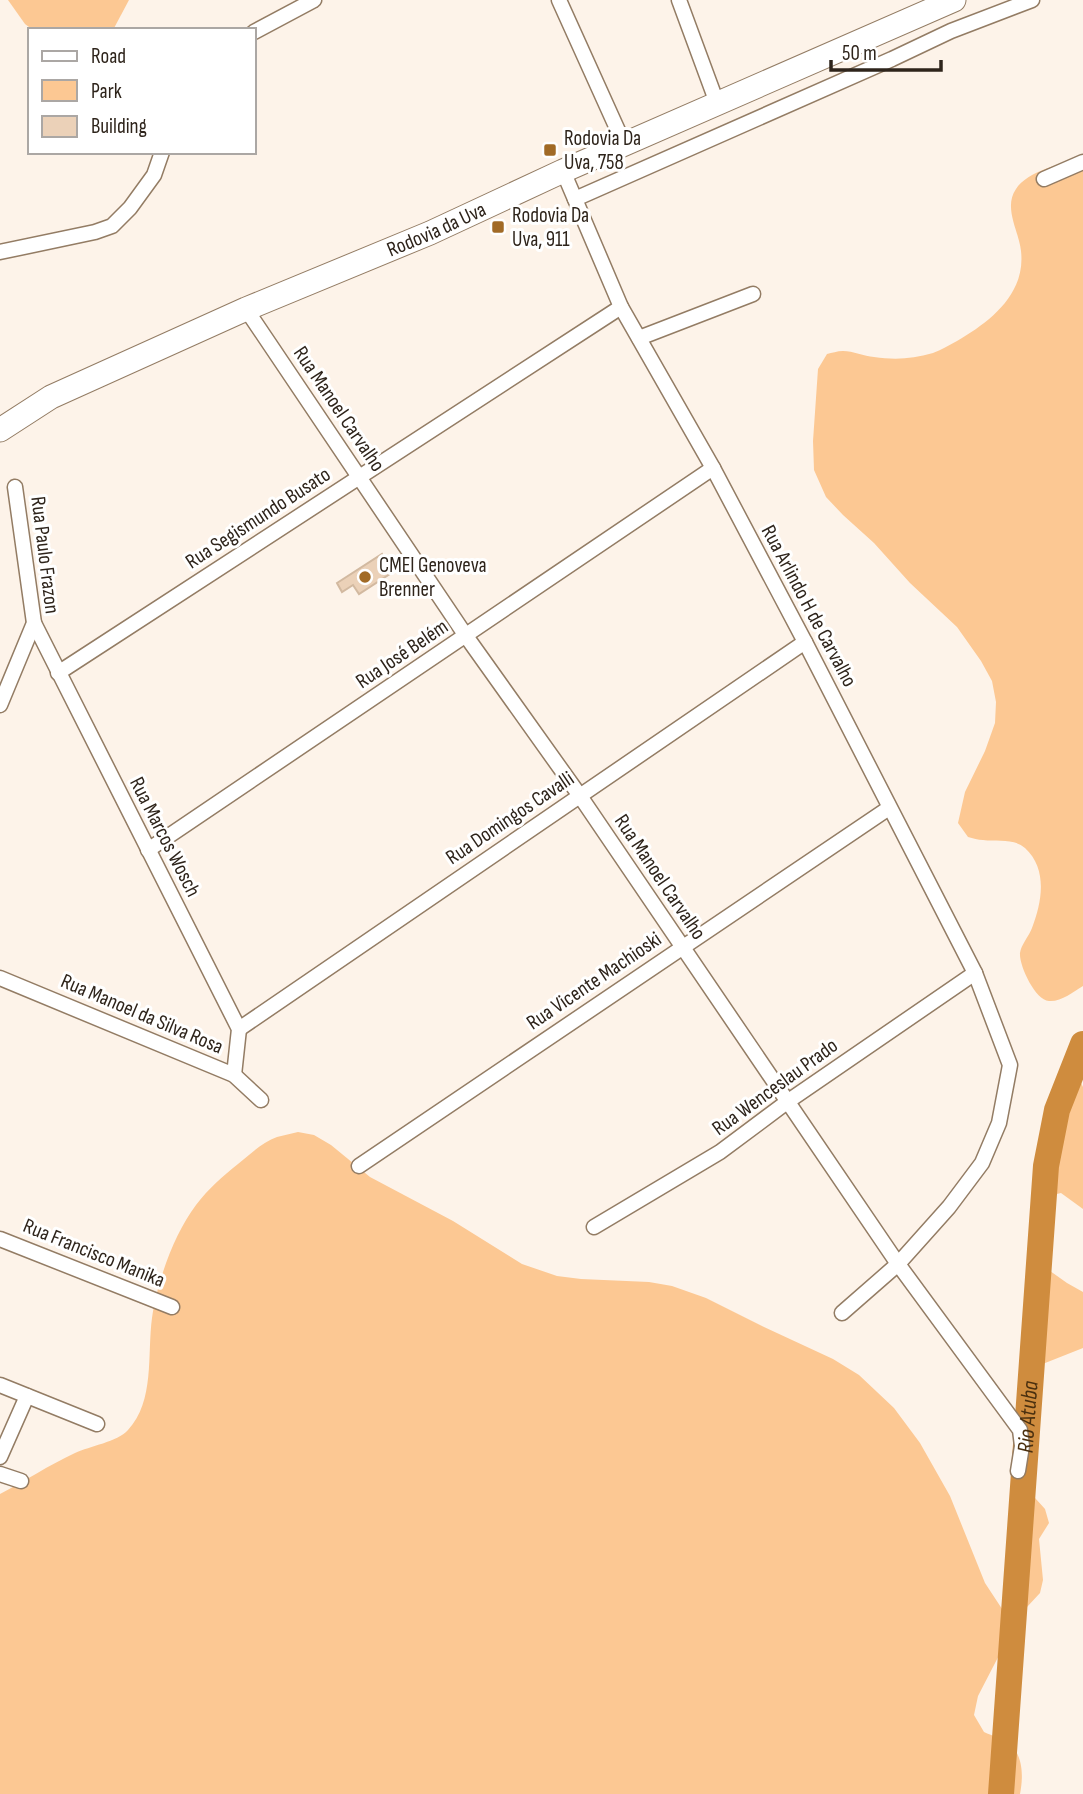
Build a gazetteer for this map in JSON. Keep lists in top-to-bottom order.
{
  "streets": {
    "highway": ["Rodovia da Uva"],
    "street": [
      "Rua Manoel Carvalho",
      "Rua Segismundo Busato",
      "Rua Paulo Frazon",
      "Rua Arlindo H de Carvalho",
      "Rua José Belém",
      "Rua Domingos Cavalli",
      "Rua Marcos Wosch",
      "Rua Vicente Machioski",
      "Rua Manoel da Silva Rosa",
      "Rua Wenceslau Prado",
      "Rua Francisco Manika"
    ]
  },
  "crossings": [
    ["Rodovia da Uva", "Rua Manoel Carvalho"],
    ["Rodovia da Uva", "Rua Arlindo H de Carvalho"],
    ["Rua Manoel Carvalho", "Rua Segismundo Busato"],
    ["Rua Manoel Carvalho", "Rua Arlindo H de Carvalho"],
    ["Rua Manoel Carvalho", "Rua José Belém"],
    ["Rua Manoel Carvalho", "Rua Domingos Cavalli"],
    ["Rua Manoel Carvalho", "Rua Vicente Machioski"],
    ["Rua Manoel Carvalho", "Rua Wenceslau Prado"],
    ["Rua Segismundo Busato", "Rua Arlindo H de Carvalho"],
    ["Rua Segismundo Busato", "Rua Marcos Wosch"],
    ["Rua Paulo Frazon", "Rua Marcos Wosch"],
    ["Rua Arlindo H de Carvalho", "Rua José Belém"],
    ["Rua Arlindo H de Carvalho", "Rua Domingos Cavalli"],
    ["Rua Arlindo H de Carvalho", "Rua Vicente Machioski"],
    ["Rua Arlindo H de Carvalho", "Rua Wenceslau Prado"],
    ["Rua José Belém", "Rua Marcos Wosch"],
    ["Rua Domingos Cavalli", "Rua Marcos Wosch"]
  ],
  "water": ["Rio Atuba"],
  "places": {
    "transit": ["Rodovia Da Uva, 758", "Rodovia Da Uva, 911"],
    "other": ["CMEI Genoveva Brenner"]
  },
  "legend": ["Road", "Park", "Building"],
  "scale_bar": "50 m"
}
